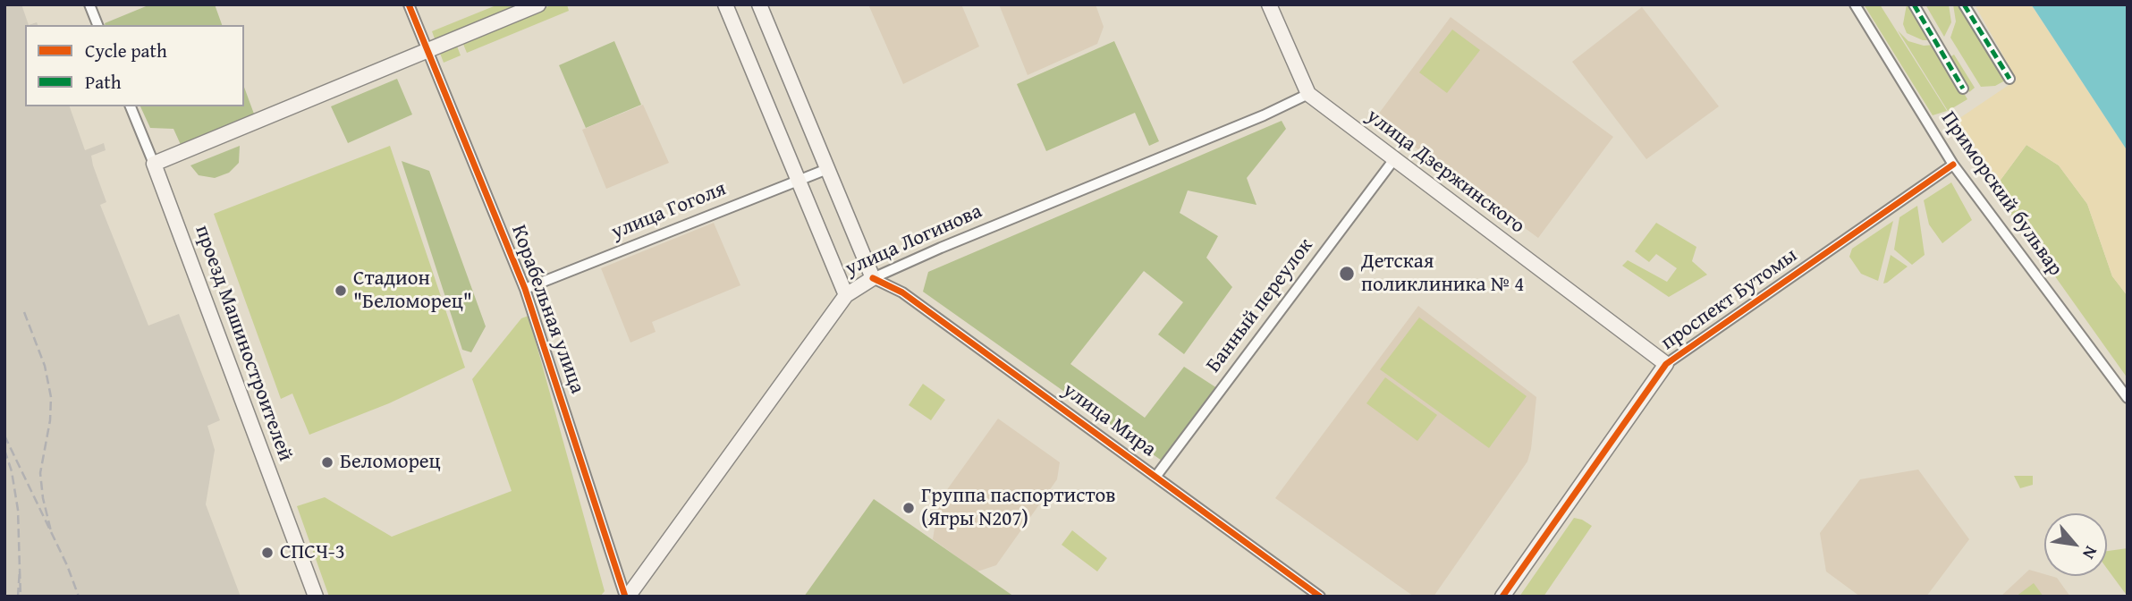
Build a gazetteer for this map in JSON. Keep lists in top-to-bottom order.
{
  "streets": {
    "street": [
      "улица Дзержинского",
      "Приморский бульвар",
      "улица Гоголя",
      "улица Логинова",
      "проспект Бутомы",
      "Банный переулок",
      "Корабельная улица",
      "проезд Машиностроителей",
      "улица Мира"
    ]
  },
  "crossings": [
    ["улица Дзержинского", "улица Логинова"],
    ["улица Дзержинского", "проспект Бутомы"],
    ["улица Дзержинского", "Банный переулок"],
    ["Приморский бульвар", "проспект Бутомы"],
    ["улица Гоголя", "Корабельная улица"],
    ["улица Логинова", "Корабельная улица"],
    ["улица Логинова", "улица Мира"],
    ["Банный переулок", "улица Мира"]
  ],
  "places": [
    "Детская поликлиника № 4",
    "Стадион \"Беломорец\"",
    "Беломорец",
    "Группа паспортистов (Ягры N207)",
    "СПСЧ-3"
  ],
  "legend": ["Cycle path", "Path"],
  "north": "bottom right"
}
